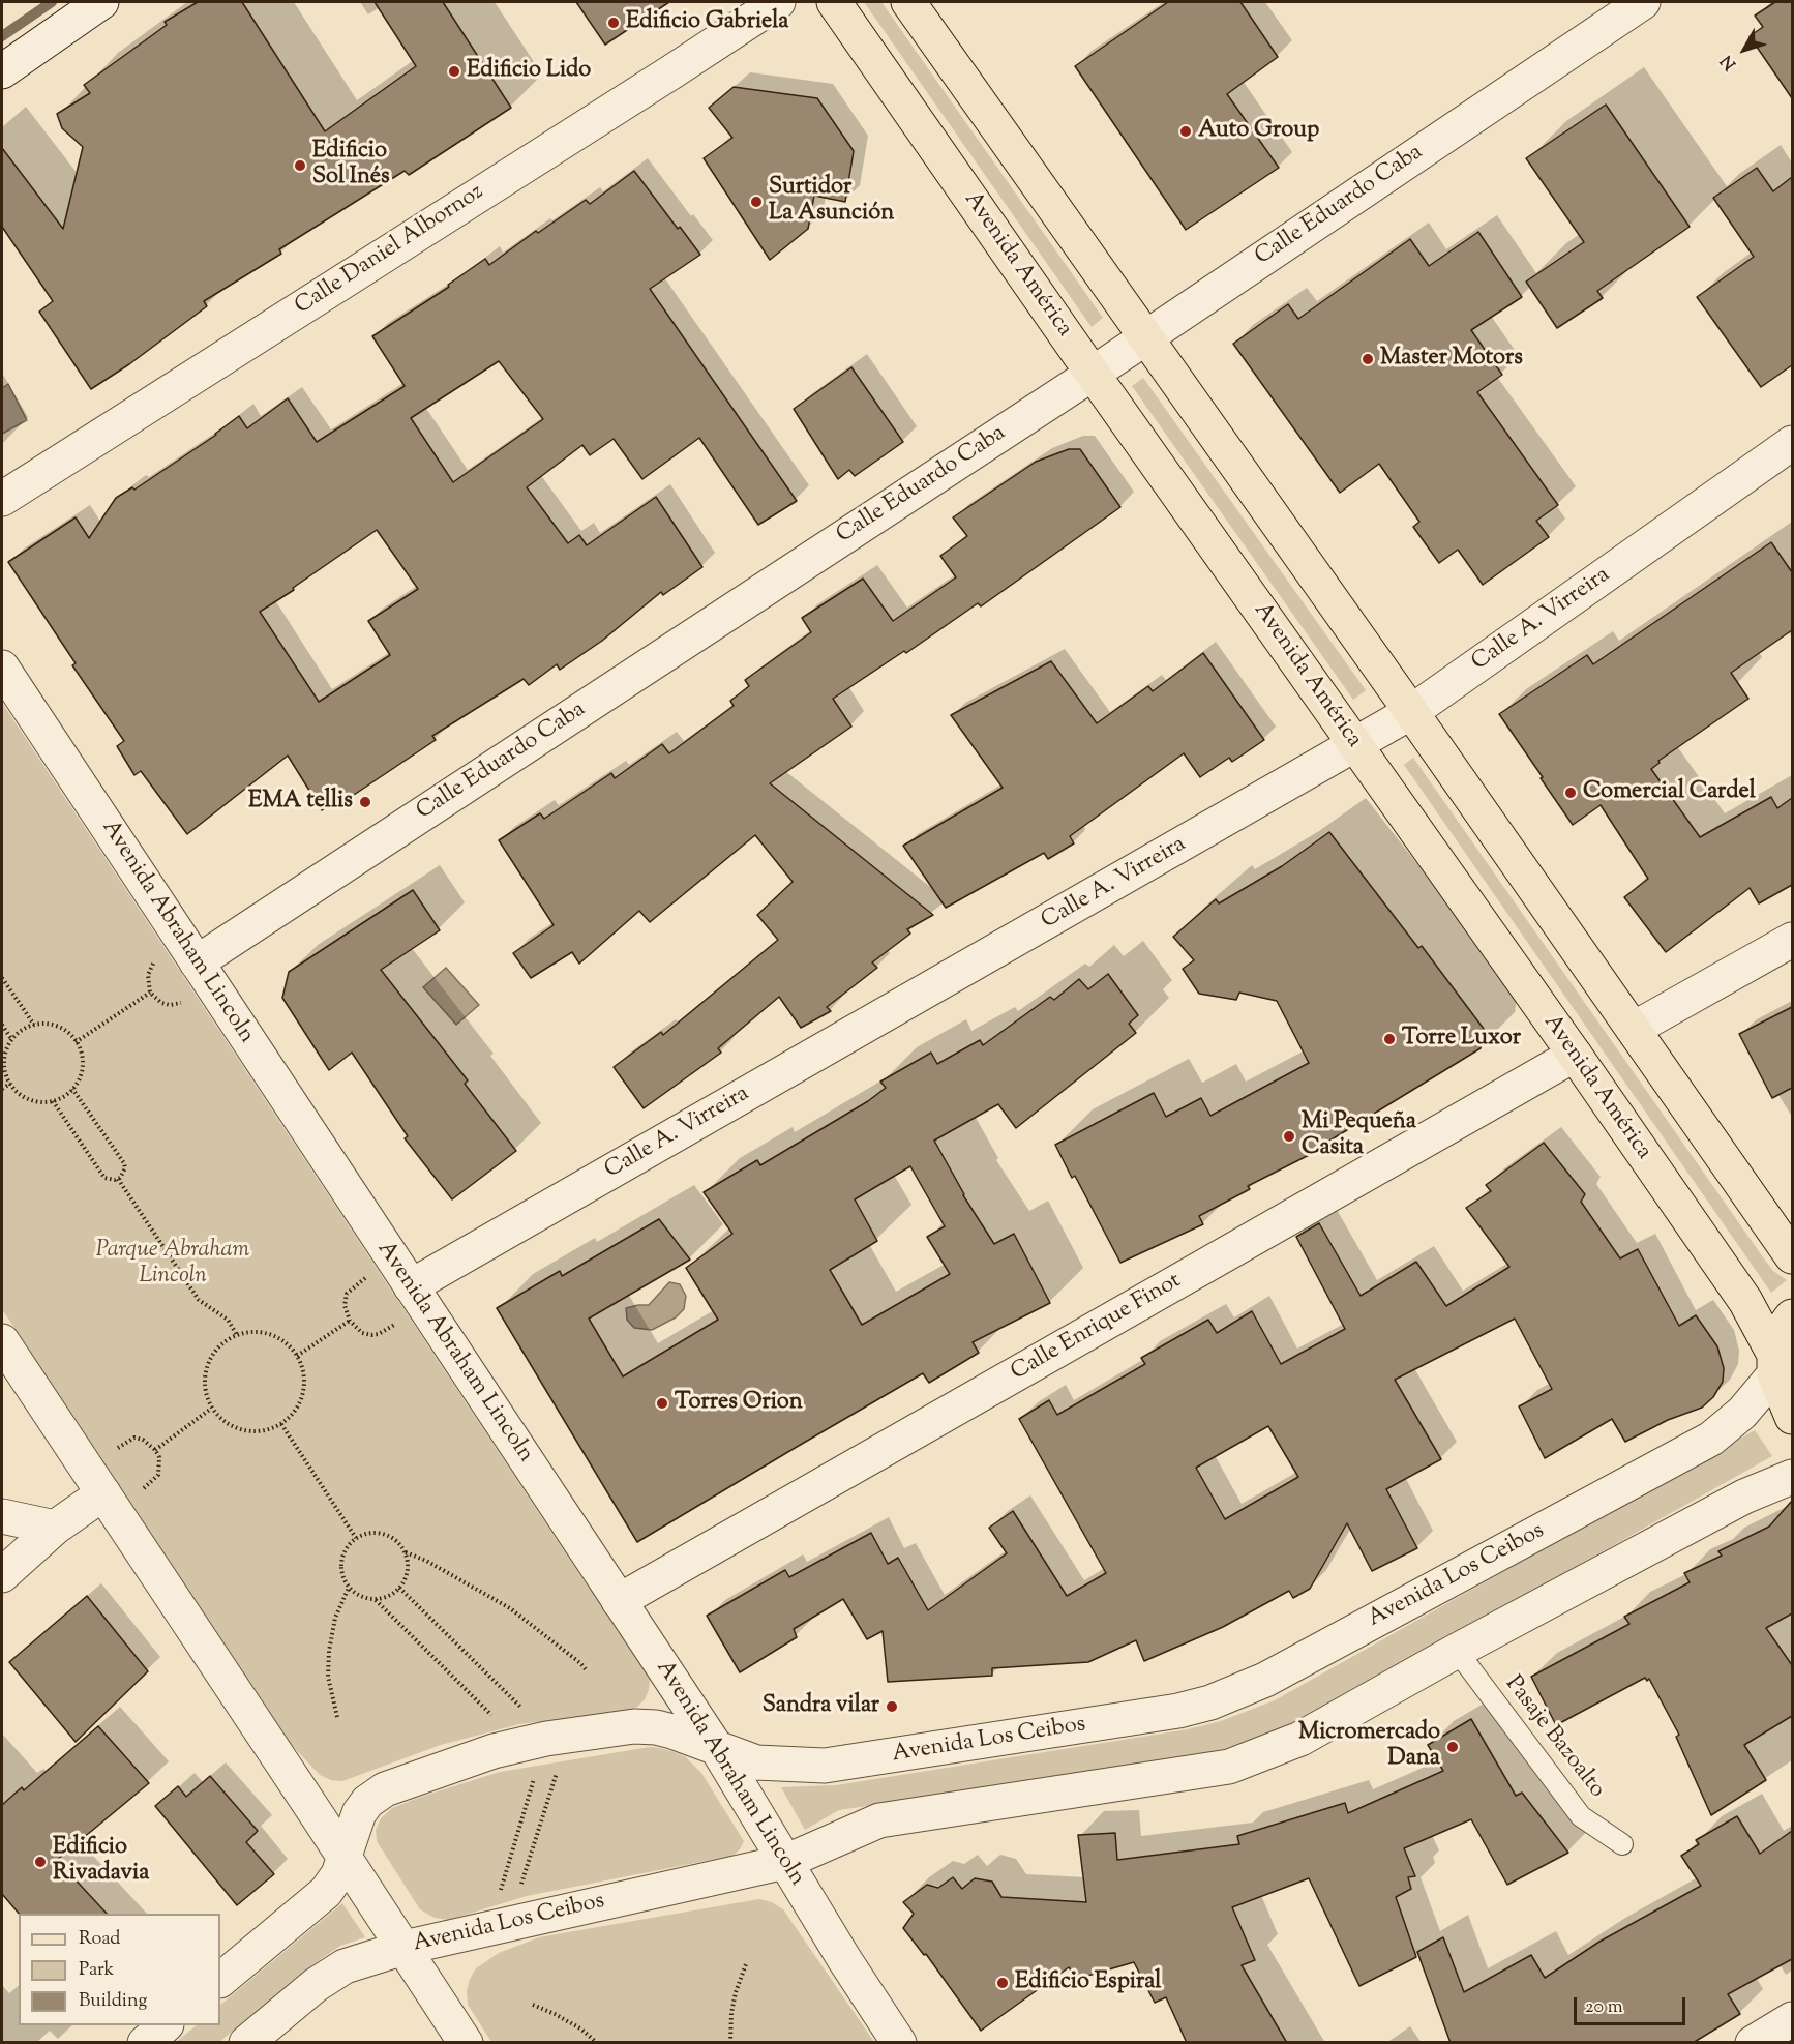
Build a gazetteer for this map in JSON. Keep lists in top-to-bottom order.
{
  "streets": {
    "main road": ["Avenida América"],
    "street": [
      "Calle Eduardo Caba",
      "Calle Daniel Albornoz",
      "Calle A. Virreira",
      "Avenida Abraham Lincoln",
      "Calle Enrique Finot",
      "Avenida Los Ceibos"
    ],
    "lane": ["Pasaje Bazoalto"]
  },
  "crossings": [
    ["Calle Eduardo Caba", "Avenida América"],
    ["Calle Eduardo Caba", "Avenida Abraham Lincoln"],
    ["Avenida América", "Calle A. Virreira"],
    ["Avenida América", "Calle Enrique Finot"],
    ["Avenida América", "Avenida Los Ceibos"],
    ["Calle A. Virreira", "Avenida Abraham Lincoln"],
    ["Avenida Abraham Lincoln", "Calle Enrique Finot"],
    ["Avenida Abraham Lincoln", "Avenida Los Ceibos"],
    ["Avenida Los Ceibos", "Pasaje Bazoalto"]
  ],
  "parks": ["Parque Abraham Lincoln"],
  "places": [
    "Edificio Gabriela",
    "Edificio Lido",
    "Auto Group",
    "Edificio Sol Inés",
    "Surtidor La Asunción",
    "Master Motors",
    "Comercial Cardel",
    "EMA tellis",
    "Torre Luxor",
    "Mi Pequeña Casita",
    "Torres Orion",
    "Sandra vilar",
    "Micromercado Dana",
    "Edificio Rivadavia",
    "Edificio Espiral"
  ],
  "legend": ["Road", "Park", "Building"],
  "scale_bar": "20 m",
  "north": "bottom left"
}
